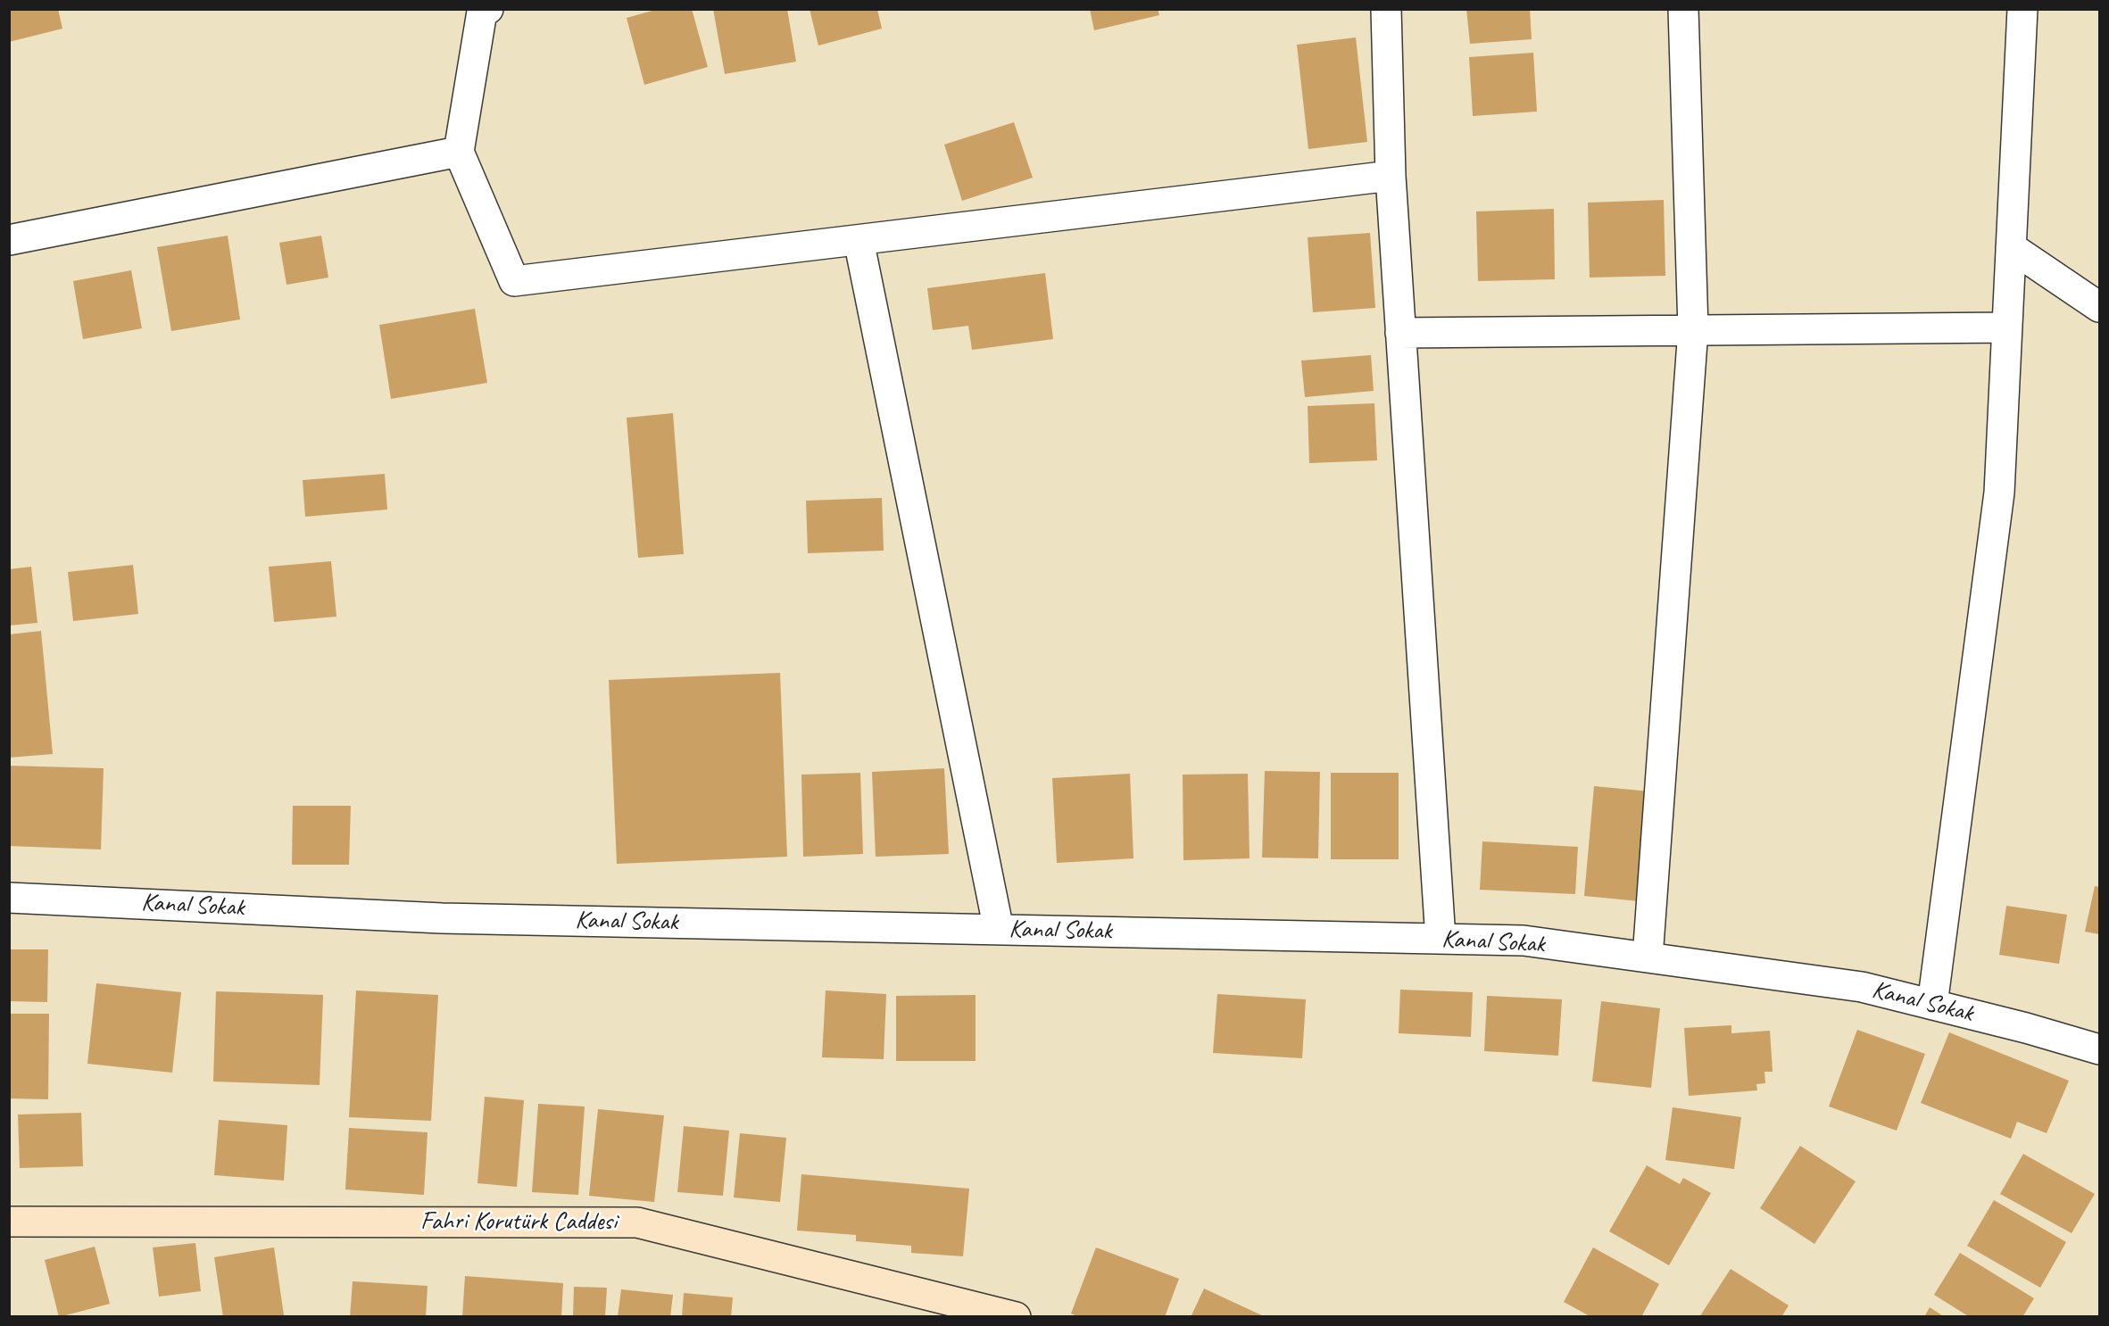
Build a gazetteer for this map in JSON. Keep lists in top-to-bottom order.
{
  "streets": {
    "street": ["Kanal Sokak", "Fahri Korutürk Caddesi"]
  }
}
